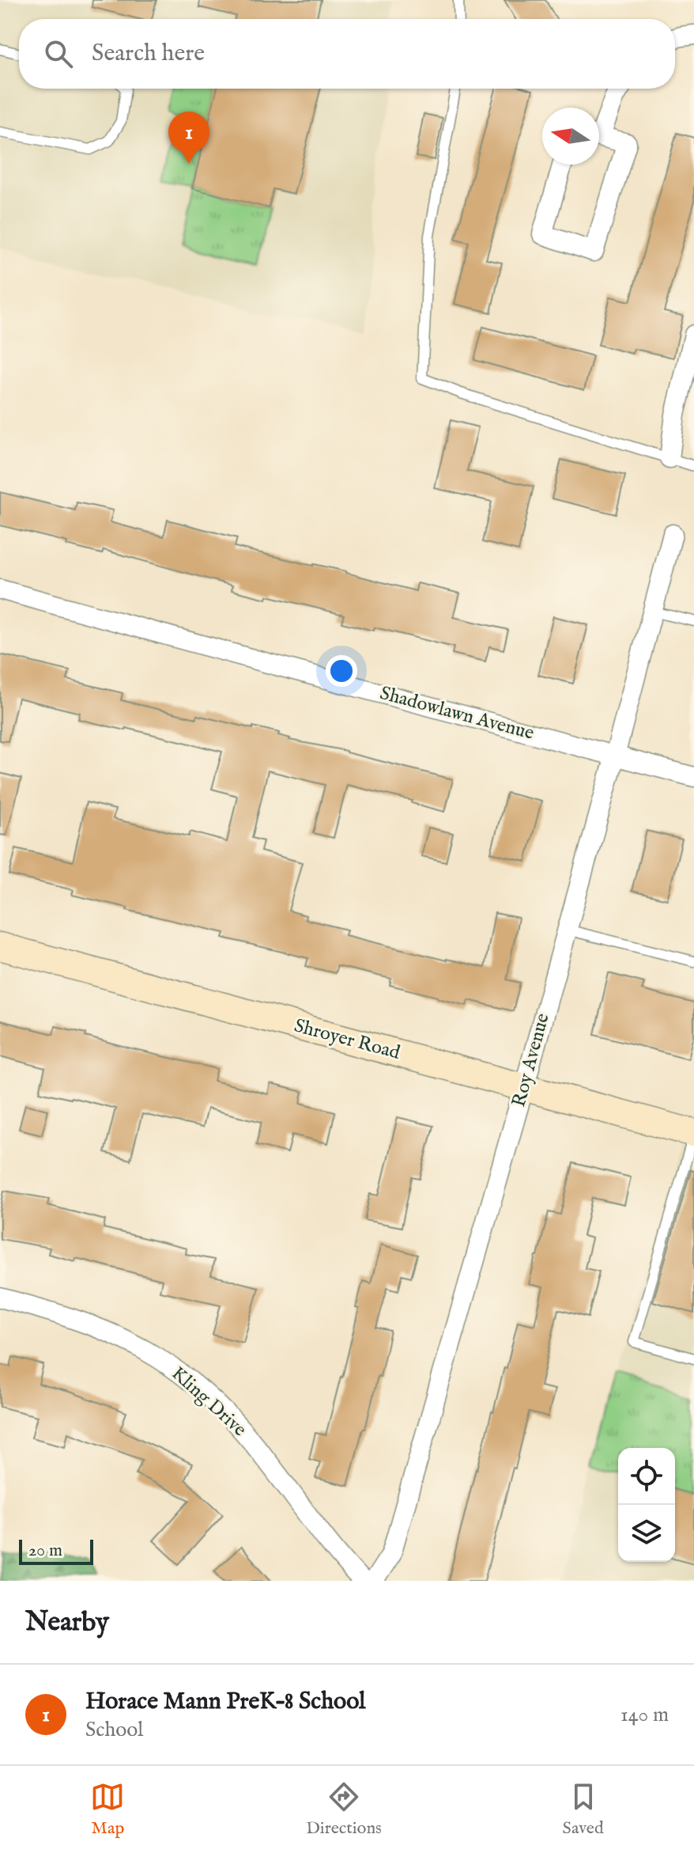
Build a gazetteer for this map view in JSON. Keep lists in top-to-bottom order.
{
  "streets": {
    "main road": ["Shroyer Road"],
    "street": ["Shadowlawn Avenue", "Roy Avenue", "Kling Drive"]
  },
  "crossings": [
    ["Shadowlawn Avenue", "Roy Avenue"],
    ["Shroyer Road", "Roy Avenue"]
  ],
  "scale_bar": "20 m",
  "north": "left",
  "page": {
    "search": "Search here",
    "pins": "1",
    "scale": "20 m",
    "heading": "Nearby",
    "list": [
      {
        "mark": "1",
        "name": "Horace Mann PreK–8 School",
        "note": "School",
        "value": "140 m"
      }
    ],
    "nav": ["Map", "Directions", "Saved"]
  }
}
